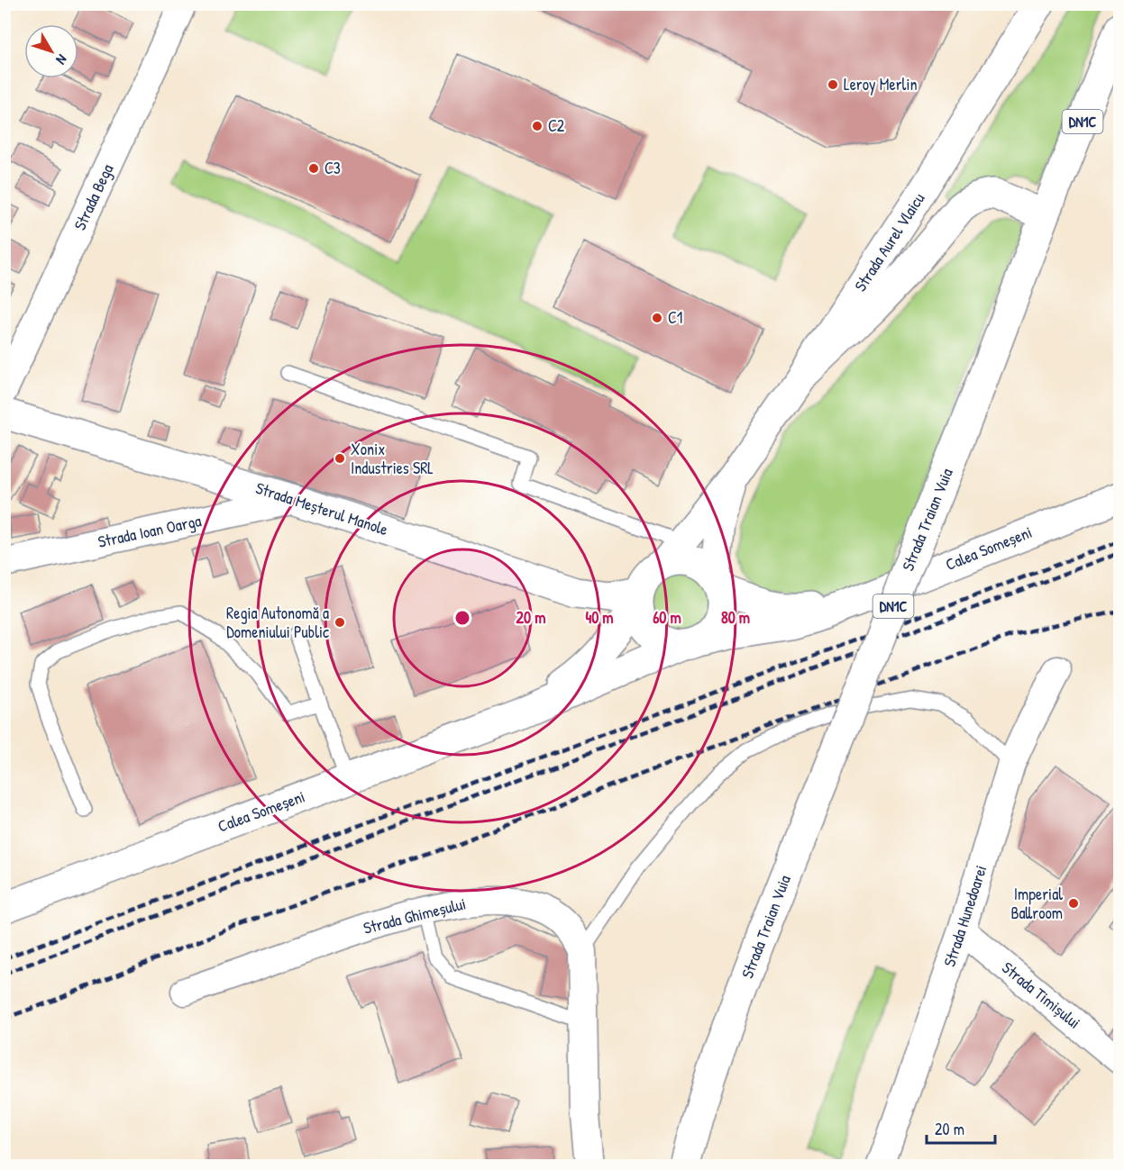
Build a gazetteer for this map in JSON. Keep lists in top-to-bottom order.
{
  "streets": {
    "main road": [
      "DN1C",
      "Strada Aurel Vlaicu",
      "Strada Meșterul Manole",
      "Strada Traian Vuia",
      "Calea Someșeni"
    ],
    "street": [
      "Strada Bega",
      "Strada Ioan Oarga",
      "Strada Ghimeșului",
      "Strada Hunedoarei",
      "Strada Timișului"
    ]
  },
  "crossings": [
    ["Strada Aurel Vlaicu", "Strada Meșterul Manole"],
    ["Strada Aurel Vlaicu", "Calea Someșeni"],
    ["Strada Meșterul Manole", "Strada Ioan Oarga"],
    ["Strada Meșterul Manole", "Calea Someșeni"],
    ["Strada Hunedoarei", "Strada Timișului"]
  ],
  "places": [
    "Leroy Merlin",
    "C2",
    "C3",
    "C1",
    "Xonix Industries SRL",
    "Regia Autonomă a Domeniului Public",
    "Imperial Ballroom"
  ],
  "scale_bar": "20 m",
  "north": "bottom right",
  "rings": [
    "20 m",
    "40 m",
    "60 m",
    "80 m"
  ]
}
